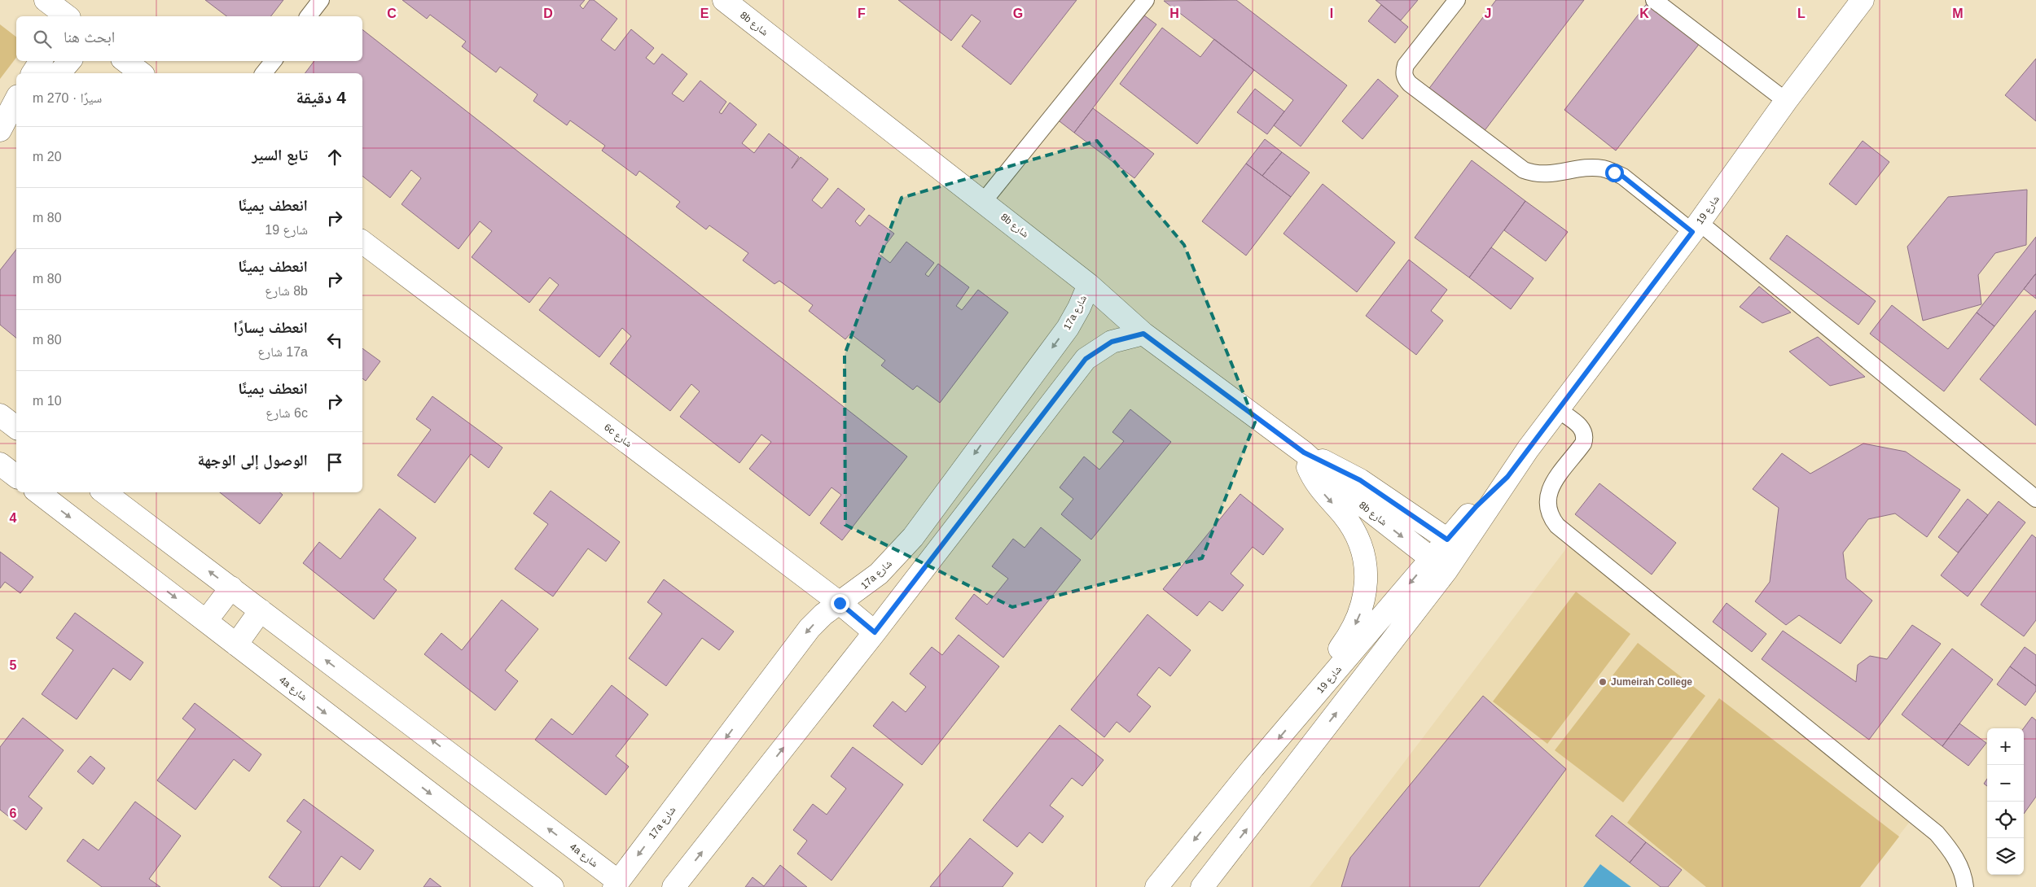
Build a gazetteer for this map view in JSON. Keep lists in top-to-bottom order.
{
  "streets": {
    "street": [
      "8b شارع",
      "شارع 19",
      "17a شارع",
      "6c شارع",
      "4a شارع"
    ]
  },
  "crossings": [
    ["8b شارع", "شارع 19"],
    ["8b شارع", "17a شارع"],
    ["17a شارع", "6c شارع"],
    ["17a شارع", "4a شارع"]
  ],
  "places": ["Jumeirah College"],
  "page": {
    "search": "ابحث هنا",
    "heading": ["4 دقيقة", "سيرًا · 270 m"],
    "list": [
      ["تابع السير", "20 m"],
      ["انعطف يمينًا", "شارع 19", "80 m"],
      ["انعطف يمينًا", "8b شارع", "80 m"],
      ["انعطف يسارًا", "17a شارع", "80 m"],
      ["انعطف يمينًا", "6c شارع", "10 m"],
      "الوصول إلى الوجهة"
    ],
    "map_buttons": ["+", "−"]
  },
  "grid": {
    "columns": [
      "C",
      "D",
      "E",
      "F",
      "G",
      "H",
      "I",
      "J",
      "K",
      "L",
      "M"
    ],
    "rows": ["4", "5", "6"]
  }
}
